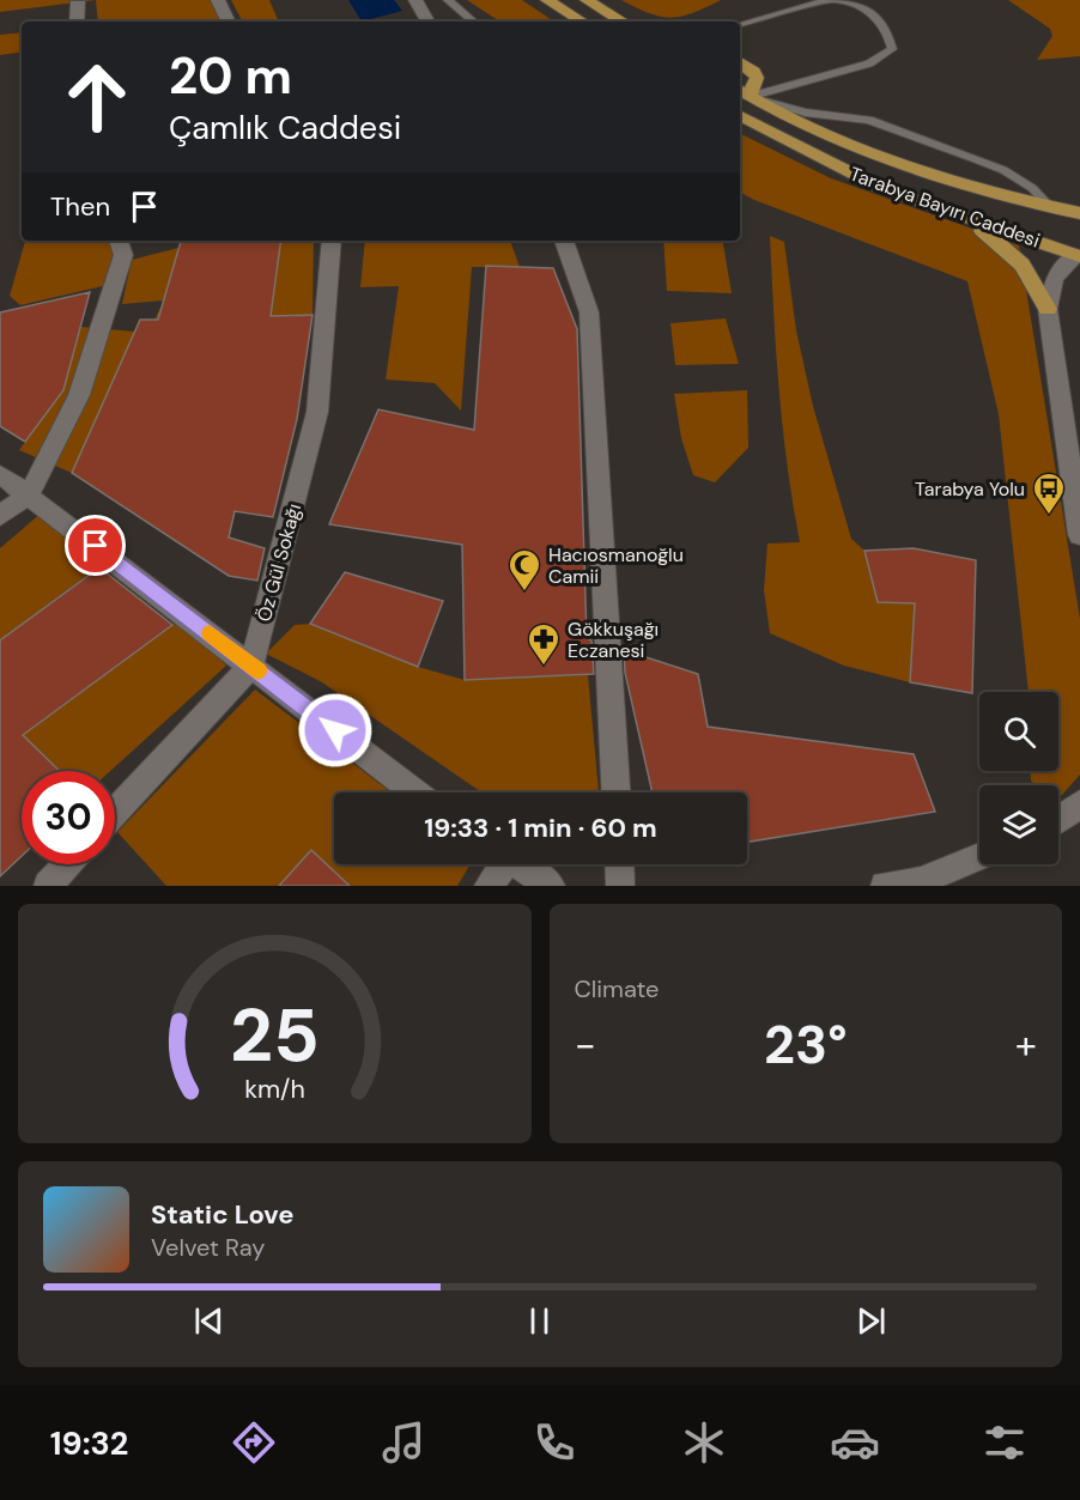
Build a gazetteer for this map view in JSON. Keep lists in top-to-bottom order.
{
  "streets": {
    "main road": ["Tarabya Bayırı Caddesi"],
    "street": ["Öz Gül Sokağı"]
  },
  "places": {
    "bus stop": ["Tarabya Yolu"],
    "mosque": ["Hacıosmanoğlu Camii"],
    "pharmacy": ["Gökkuşağı Eczanesi"]
  },
  "page": {
    "turn": ["20 m", "Çamlık Caddesi"],
    "then": "Then",
    "limit": "30",
    "trip": "19:33 · 1 min · 60 m",
    "tile": "Climate",
    "heat": ["−", "23°", "+"],
    "song": ["Static Love", "Velvet Ray"],
    "tabs": "19:32",
    "gauge": ["25", "km/h"]
  }
}
